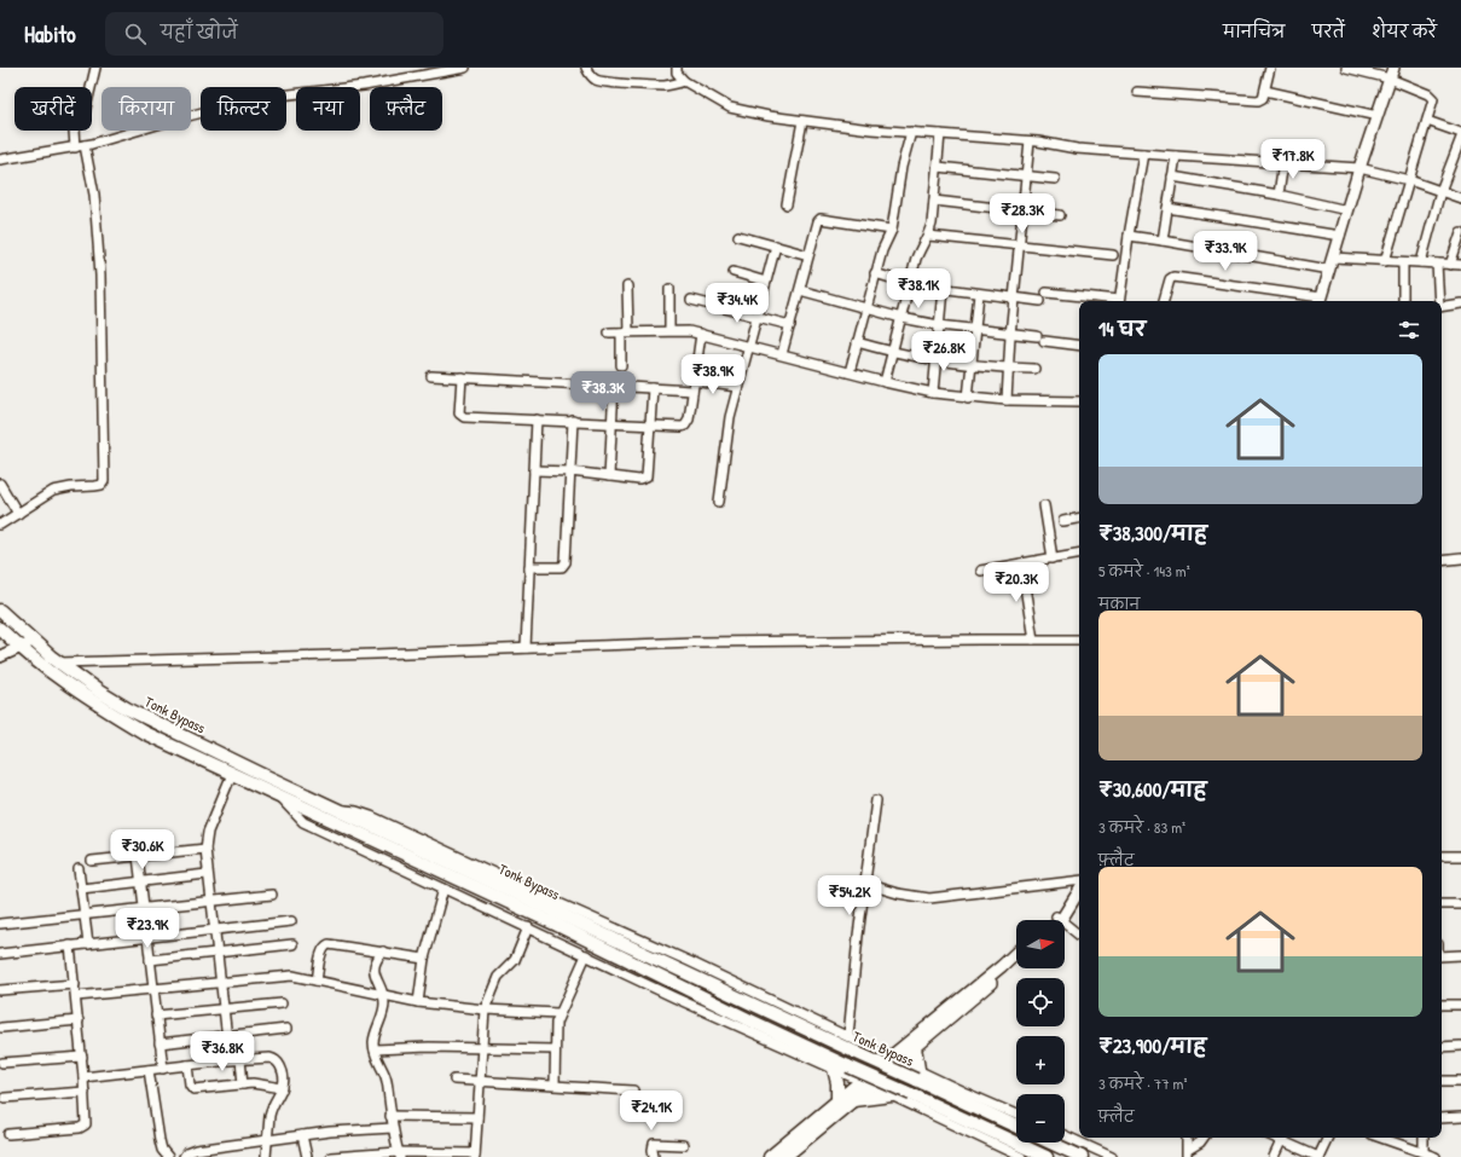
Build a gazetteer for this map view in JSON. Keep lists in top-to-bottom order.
{
  "streets": {
    "highway": ["Tonk Bypass"]
  },
  "north": "right",
  "page": {
    "header": "Habito",
    "search": "यहाँ खोजें",
    "nav": ["मानचित्र", "परतें", "शेयर करें"],
    "chip": [
      "खरीदें",
      "किराया",
      "फ़िल्टर",
      "नया",
      "फ़्लैट"
    ],
    "price": [
      "₹17.8K",
      "₹28.3K",
      "₹33.9K",
      "₹38.1K",
      "₹34.4K",
      "₹26.8K",
      "₹38.9K",
      "₹38.3K",
      "₹20.3K",
      "₹30.6K",
      "₹54.2K",
      "₹23.9K",
      "₹36.8K",
      "₹24.1K"
    ],
    "heading": "14 घर",
    "list": [
      {
        "name": "₹38,300/माह",
        "note": "5 कमरे · 143 m² · मकान"
      },
      {
        "name": "₹30,600/माह",
        "note": "3 कमरे · 83 m² · फ़्लैट"
      },
      {
        "name": "₹23,900/माह",
        "note": "3 कमरे · 77 m² · फ़्लैट"
      }
    ],
    "map_buttons": ["+", "−"]
  }
}
